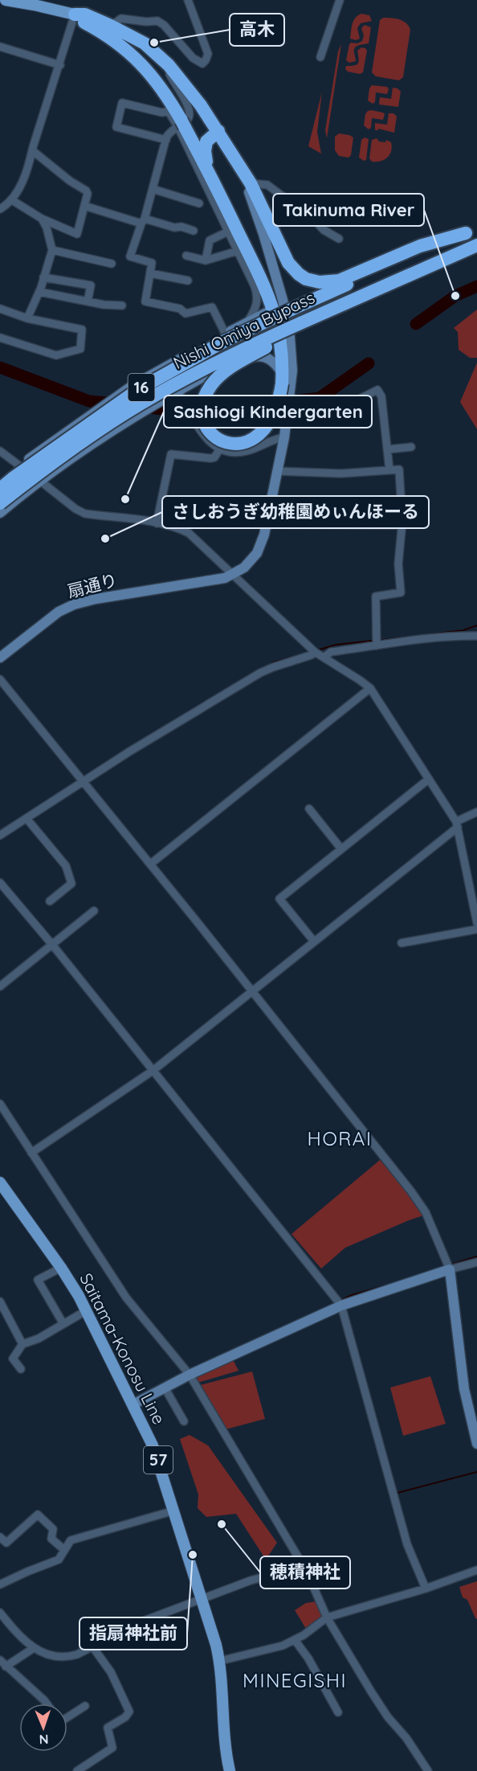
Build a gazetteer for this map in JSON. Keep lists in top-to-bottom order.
{
  "streets": {
    "highway": ["Nishi Omiya Bypass", "16"],
    "main road": ["Saitama-Konosu Line", "57"],
    "street": ["扇通り"]
  },
  "districts": ["HORAI", "MINEGISHI"],
  "places": [
    "高木",
    "Takinuma River",
    "Sashiogi Kindergarten",
    "さしおうぎ幼稚園めぃんほーる",
    "穂積神社",
    "指扇神社前"
  ],
  "north": "bottom"
}
